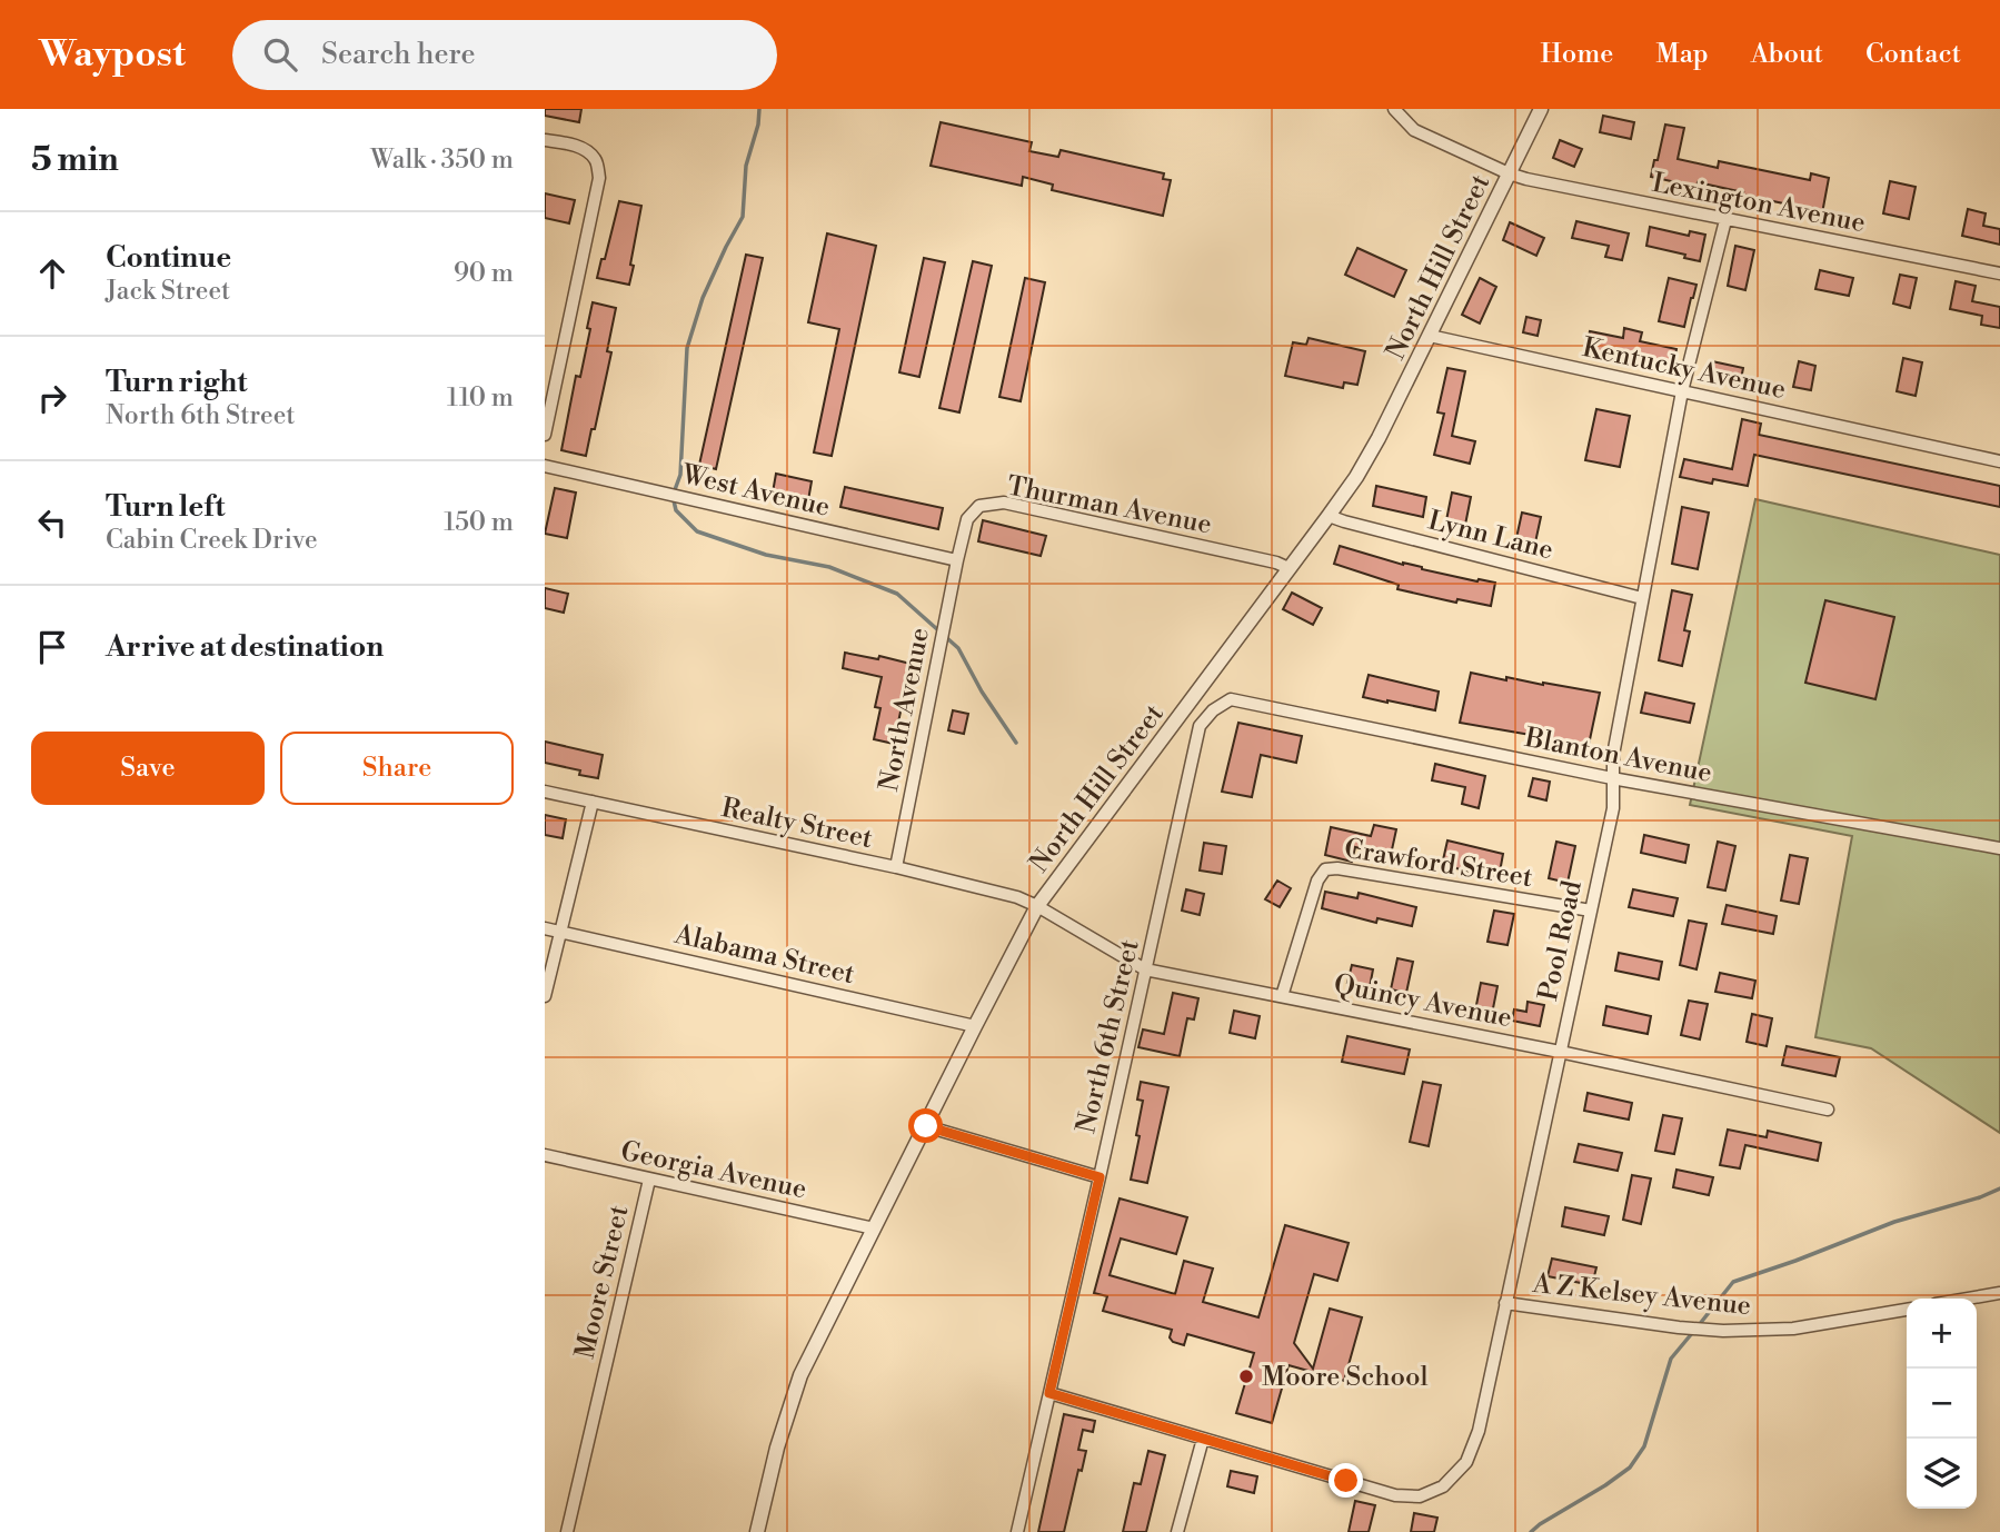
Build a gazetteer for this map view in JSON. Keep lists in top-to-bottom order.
{
  "streets": {
    "street": [
      "Lexington Avenue",
      "North Hill Street",
      "Kentucky Avenue",
      "West Avenue",
      "Thurman Avenue",
      "Lynn Lane",
      "North Avenue",
      "Blanton Avenue",
      "Realty Street",
      "Crawford Street",
      "Pool Road",
      "Alabama Street",
      "Quincy Avenue",
      "North 6th Street",
      "Georgia Avenue",
      "Moore Street",
      "A Z Kelsey Avenue"
    ]
  },
  "crossings": [
    ["Lexington Avenue", "North Hill Street"],
    ["Lexington Avenue", "Pool Road"],
    ["North Hill Street", "Kentucky Avenue"],
    ["North Hill Street", "Thurman Avenue"],
    ["North Hill Street", "Lynn Lane"],
    ["North Hill Street", "Realty Street"],
    ["North Hill Street", "Alabama Street"],
    ["North Hill Street", "Georgia Avenue"],
    ["Kentucky Avenue", "Pool Road"],
    ["West Avenue", "Thurman Avenue"],
    ["West Avenue", "North Avenue"],
    ["Thurman Avenue", "North Avenue"],
    ["Lynn Lane", "Pool Road"],
    ["North Avenue", "Realty Street"],
    ["Blanton Avenue", "Pool Road"],
    ["Blanton Avenue", "North 6th Street"],
    ["Realty Street", "Quincy Avenue"],
    ["Realty Street", "North 6th Street"],
    ["Crawford Street", "Pool Road"],
    ["Crawford Street", "Quincy Avenue"],
    ["Pool Road", "Quincy Avenue"],
    ["Pool Road", "A Z Kelsey Avenue"],
    ["Quincy Avenue", "North 6th Street"],
    ["Georgia Avenue", "Moore Street"]
  ],
  "places": ["Moore School"],
  "page": {
    "header": "Waypost",
    "search": "Search here",
    "nav": [
      "Home",
      "Map",
      "About",
      "Contact"
    ],
    "heading": ["5 min", "Walk · 350 m"],
    "list": [
      ["Continue", "Jack Street", "90 m"],
      ["Turn right", "North 6th Street", "110 m"],
      ["Turn left", "Cabin Creek Drive", "150 m"],
      "Arrive at destination"
    ],
    "buttons": ["Save", "Share"],
    "map_buttons": ["+", "−"]
  }
}
